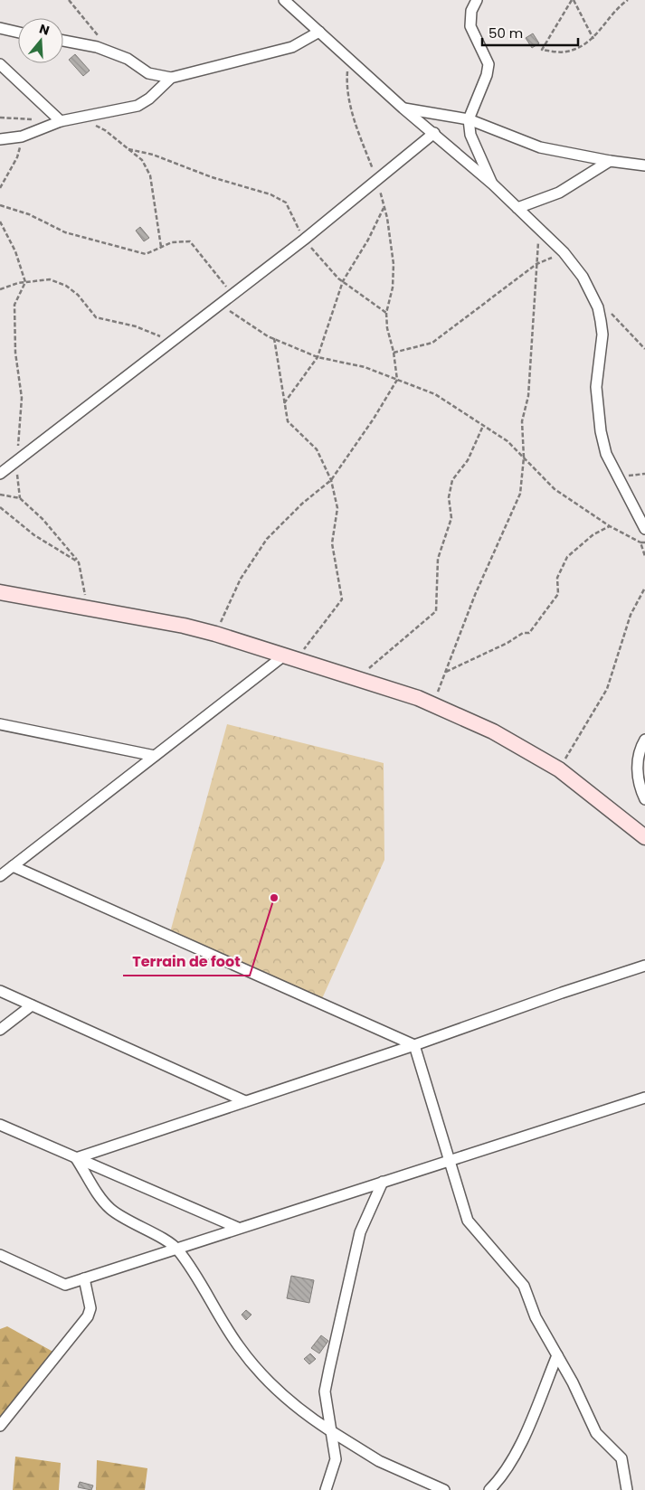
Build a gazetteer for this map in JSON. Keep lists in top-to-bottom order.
{
  "places": ["Terrain de foot"],
  "scale_bar": "50 m",
  "north": "top"
}
